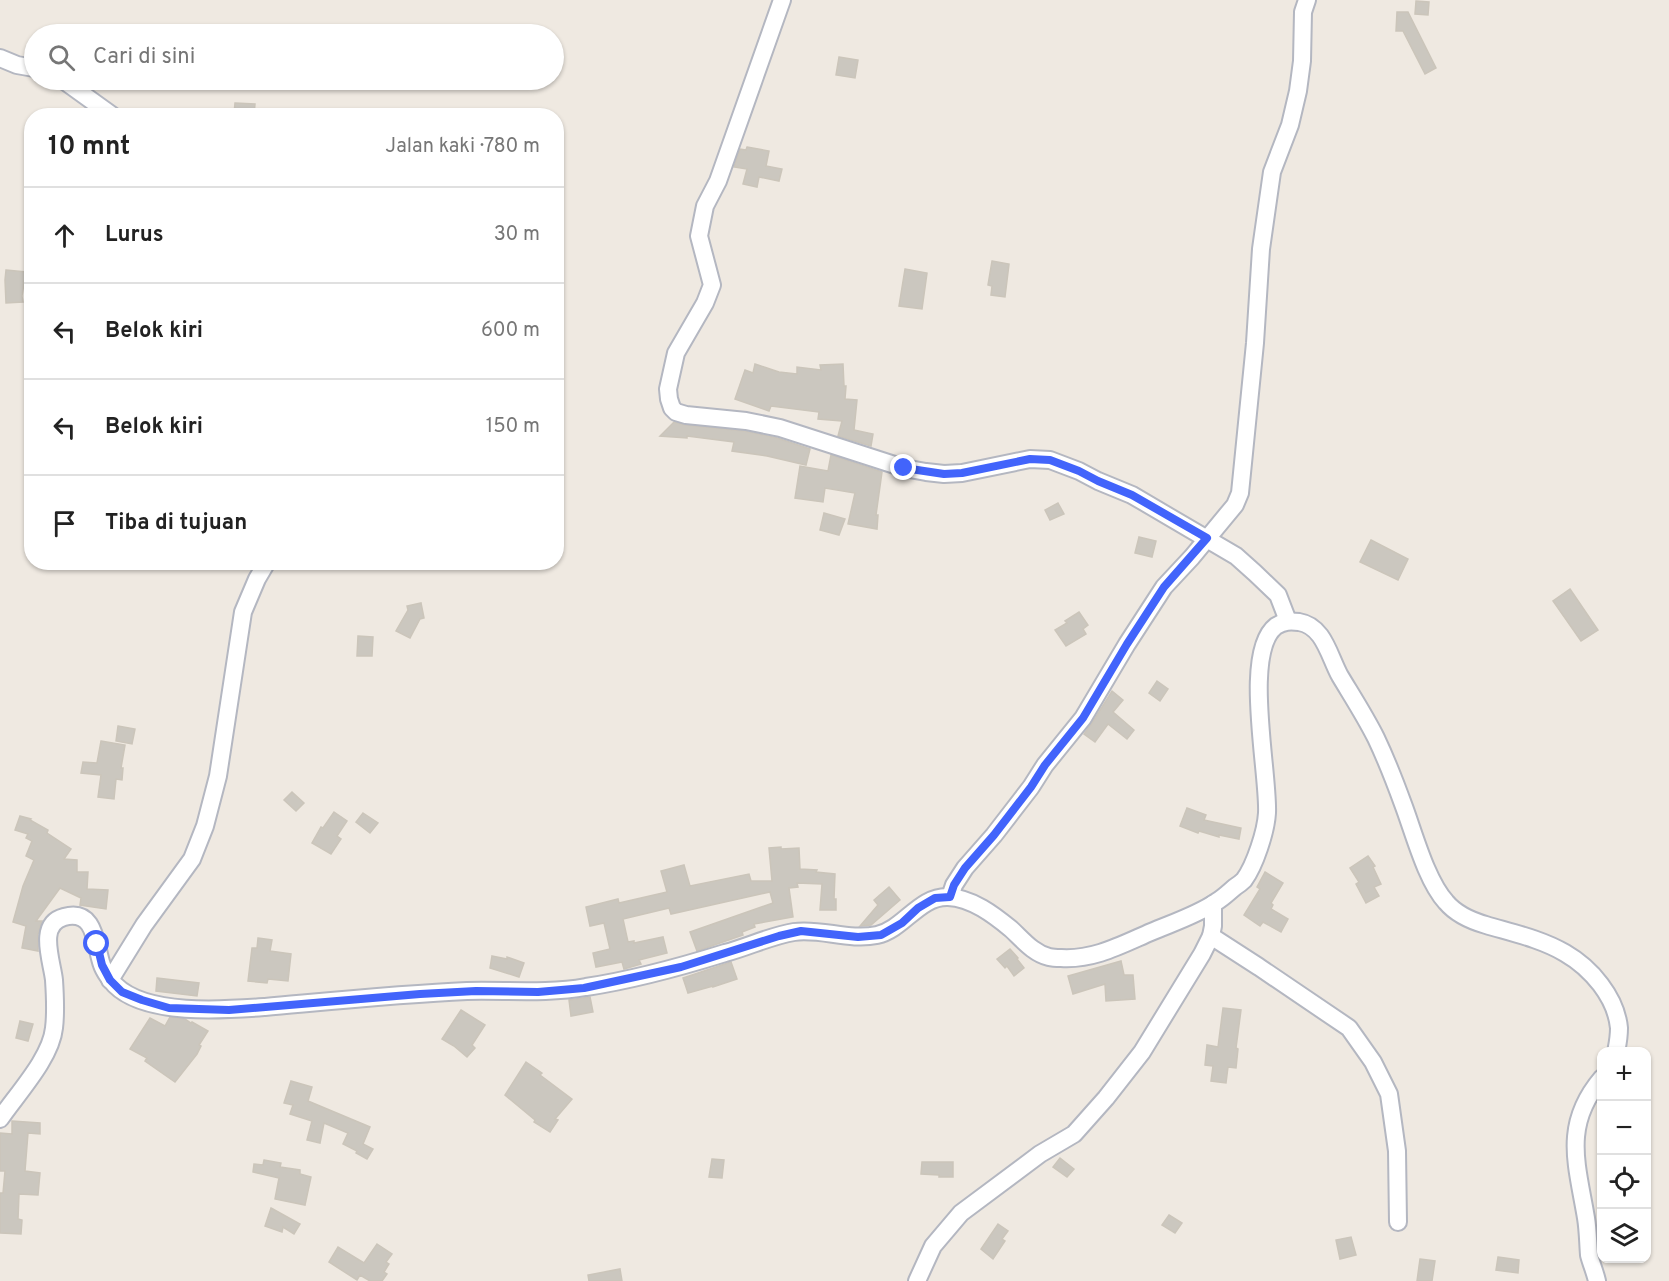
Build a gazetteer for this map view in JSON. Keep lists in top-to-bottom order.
{
  "page": {
    "search": "Cari di sini",
    "heading": ["10 mnt", "Jalan kaki · 780 m"],
    "list": [
      ["Lurus", "30 m"],
      ["Belok kiri", "600 m"],
      ["Belok kiri", "150 m"],
      "Tiba di tujuan"
    ],
    "map_buttons": ["+", "−"]
  }
}
